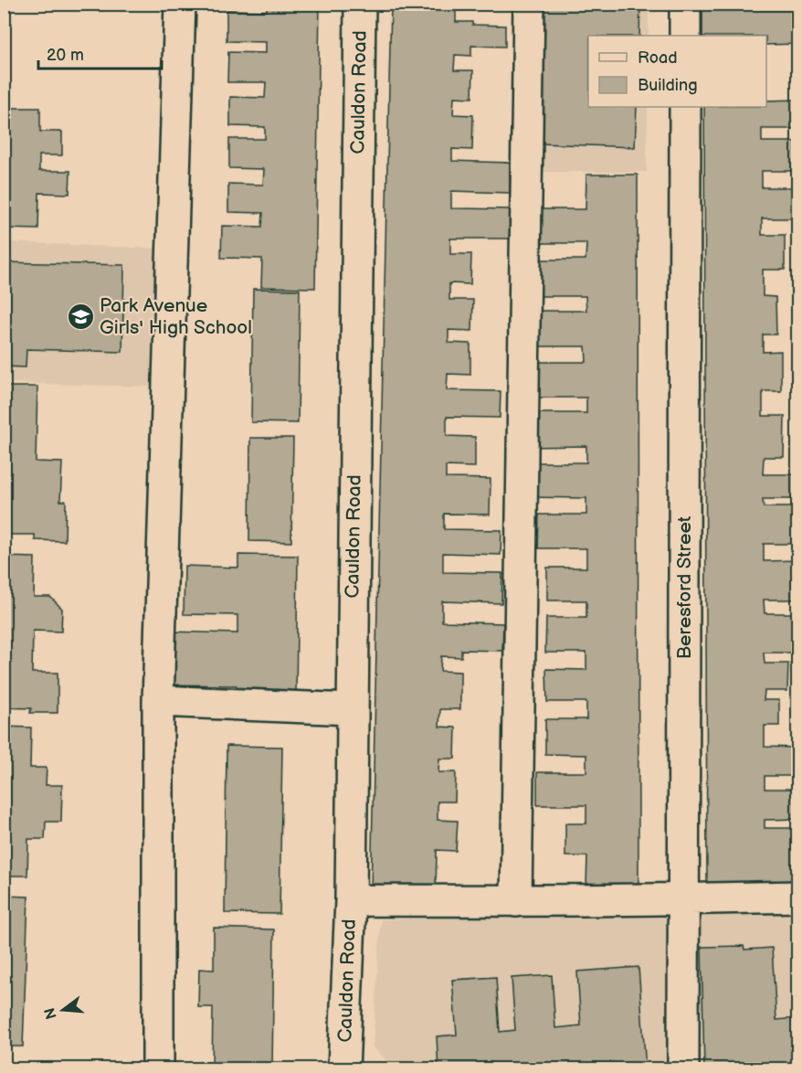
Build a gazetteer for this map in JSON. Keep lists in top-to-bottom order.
{
  "streets": {
    "street": ["Cauldon Road", "Beresford Street"]
  },
  "places": {
    "school or university": ["Park Avenue Girls' High School"]
  },
  "legend": ["Road", "Building"],
  "scale_bar": "20 m",
  "north": "left"
}
